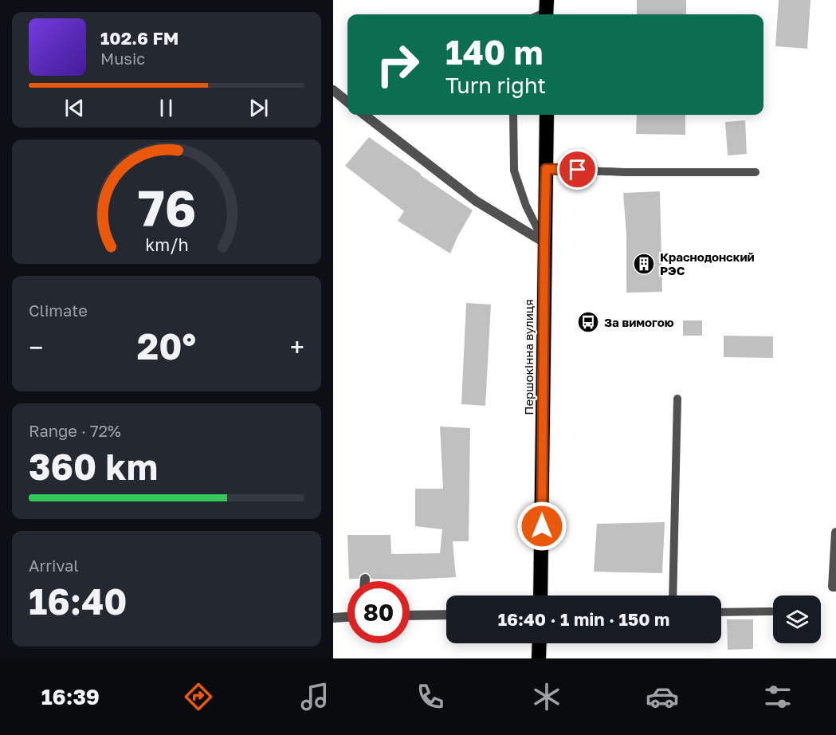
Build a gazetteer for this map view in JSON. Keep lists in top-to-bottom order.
{
  "streets": {
    "highway": ["Першокінна вулиця"]
  },
  "places": {
    "building": ["Краснодонский РЭС"],
    "bus stop": ["За вимогою"]
  },
  "page": {
    "turn": ["140 m", "Turn right"],
    "song": ["102.6 FM", "Music"],
    "tile": [
      "Climate",
      ["Range · 72%", "360 km"],
      ["Arrival", "16:40"]
    ],
    "heat": ["−", "20°", "+"],
    "limit": "80",
    "trip": "16:40 · 1 min · 150 m",
    "tabs": "16:39",
    "gauge": ["76", "km/h"]
  }
}
